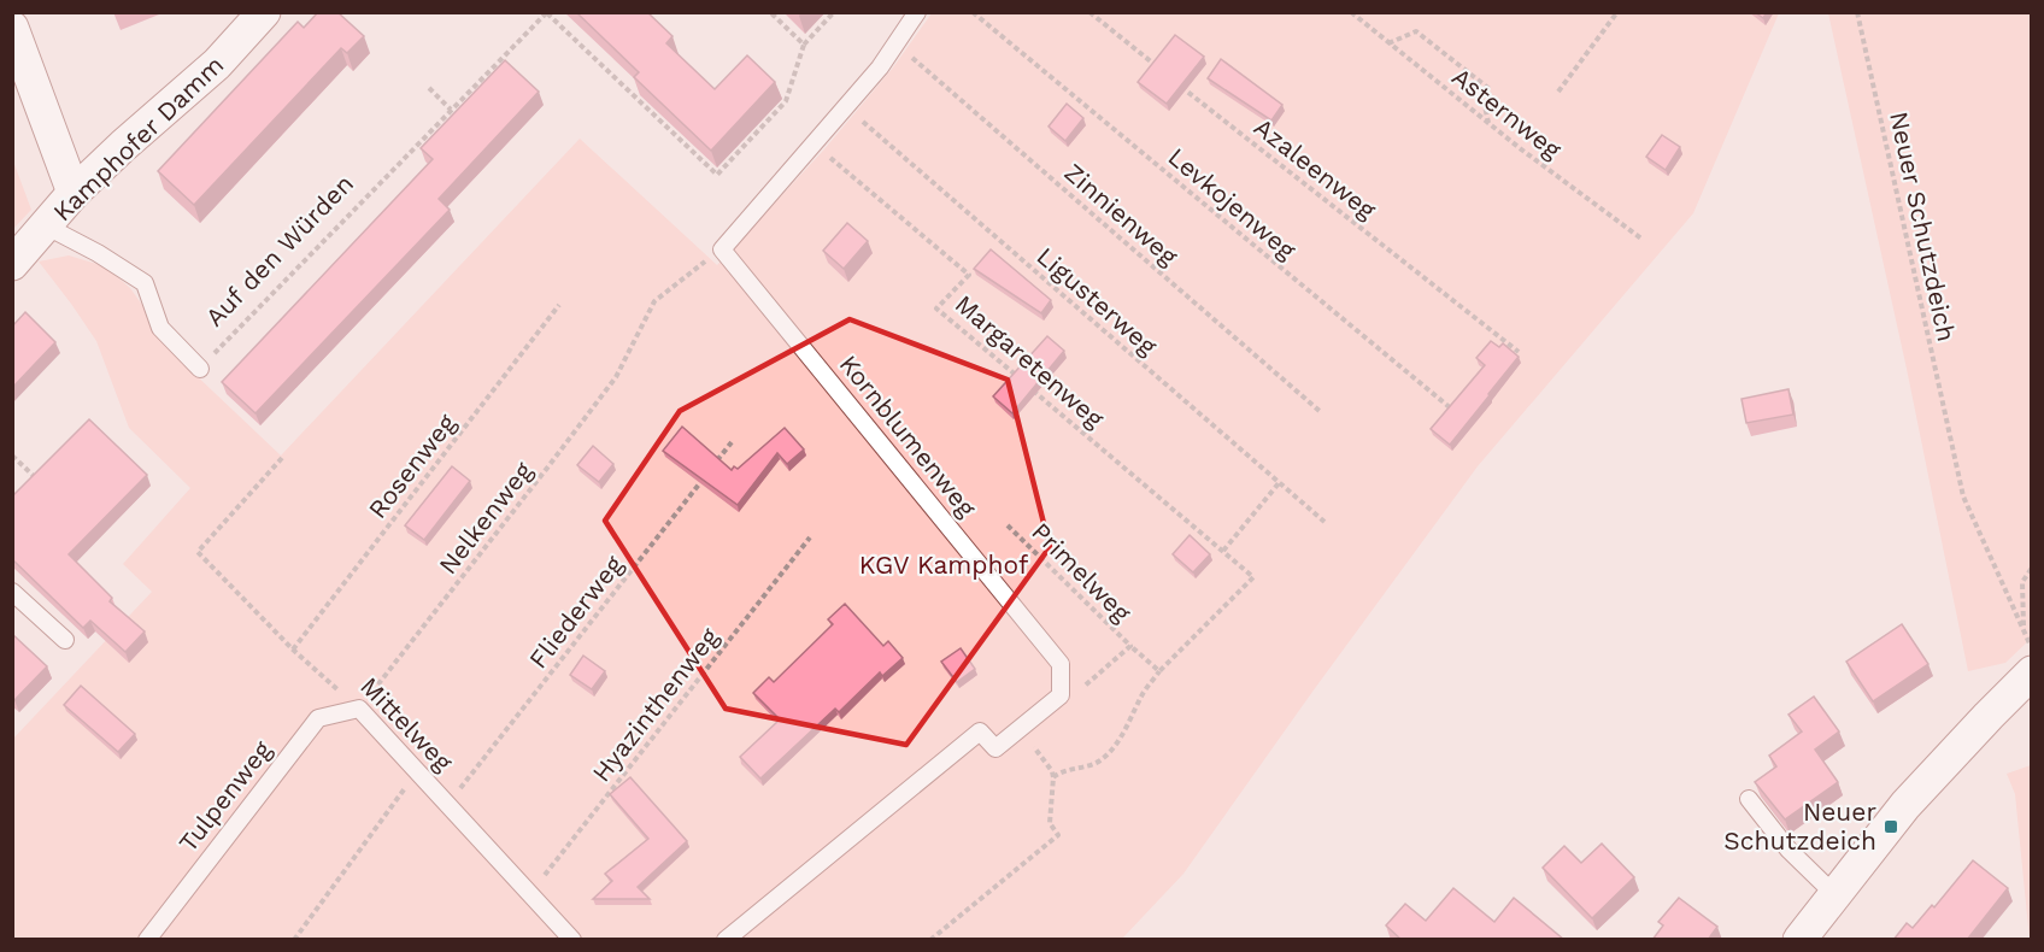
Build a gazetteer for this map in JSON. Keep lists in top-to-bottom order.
{
  "streets": {
    "street": ["Kamphofer Damm"],
    "lane": ["Kornblumenweg", "Mittelweg", "Tulpenweg"],
    "path": [
      "Asternweg",
      "Azaleenweg",
      "Levkojenweg",
      "Zinnienweg",
      "Neuer Schutzdeich",
      "Auf den Würden",
      "Ligusterweg",
      "Margaretenweg",
      "Rosenweg",
      "Nelkenweg",
      "Primelweg",
      "Fliederweg",
      "Hyazinthenweg"
    ]
  },
  "crossings": [
    ["Kornblumenweg", "Nelkenweg"],
    ["Kornblumenweg", "Primelweg"],
    ["Rosenweg", "Mittelweg"],
    ["Nelkenweg", "Mittelweg"],
    ["Nelkenweg", "Tulpenweg"],
    ["Fliederweg", "Mittelweg"],
    ["Hyazinthenweg", "Mittelweg"],
    ["Mittelweg", "Tulpenweg"]
  ],
  "parks": ["KGV Kamphof"],
  "places": {
    "transit": ["Neuer Schutzdeich"]
  }
}
